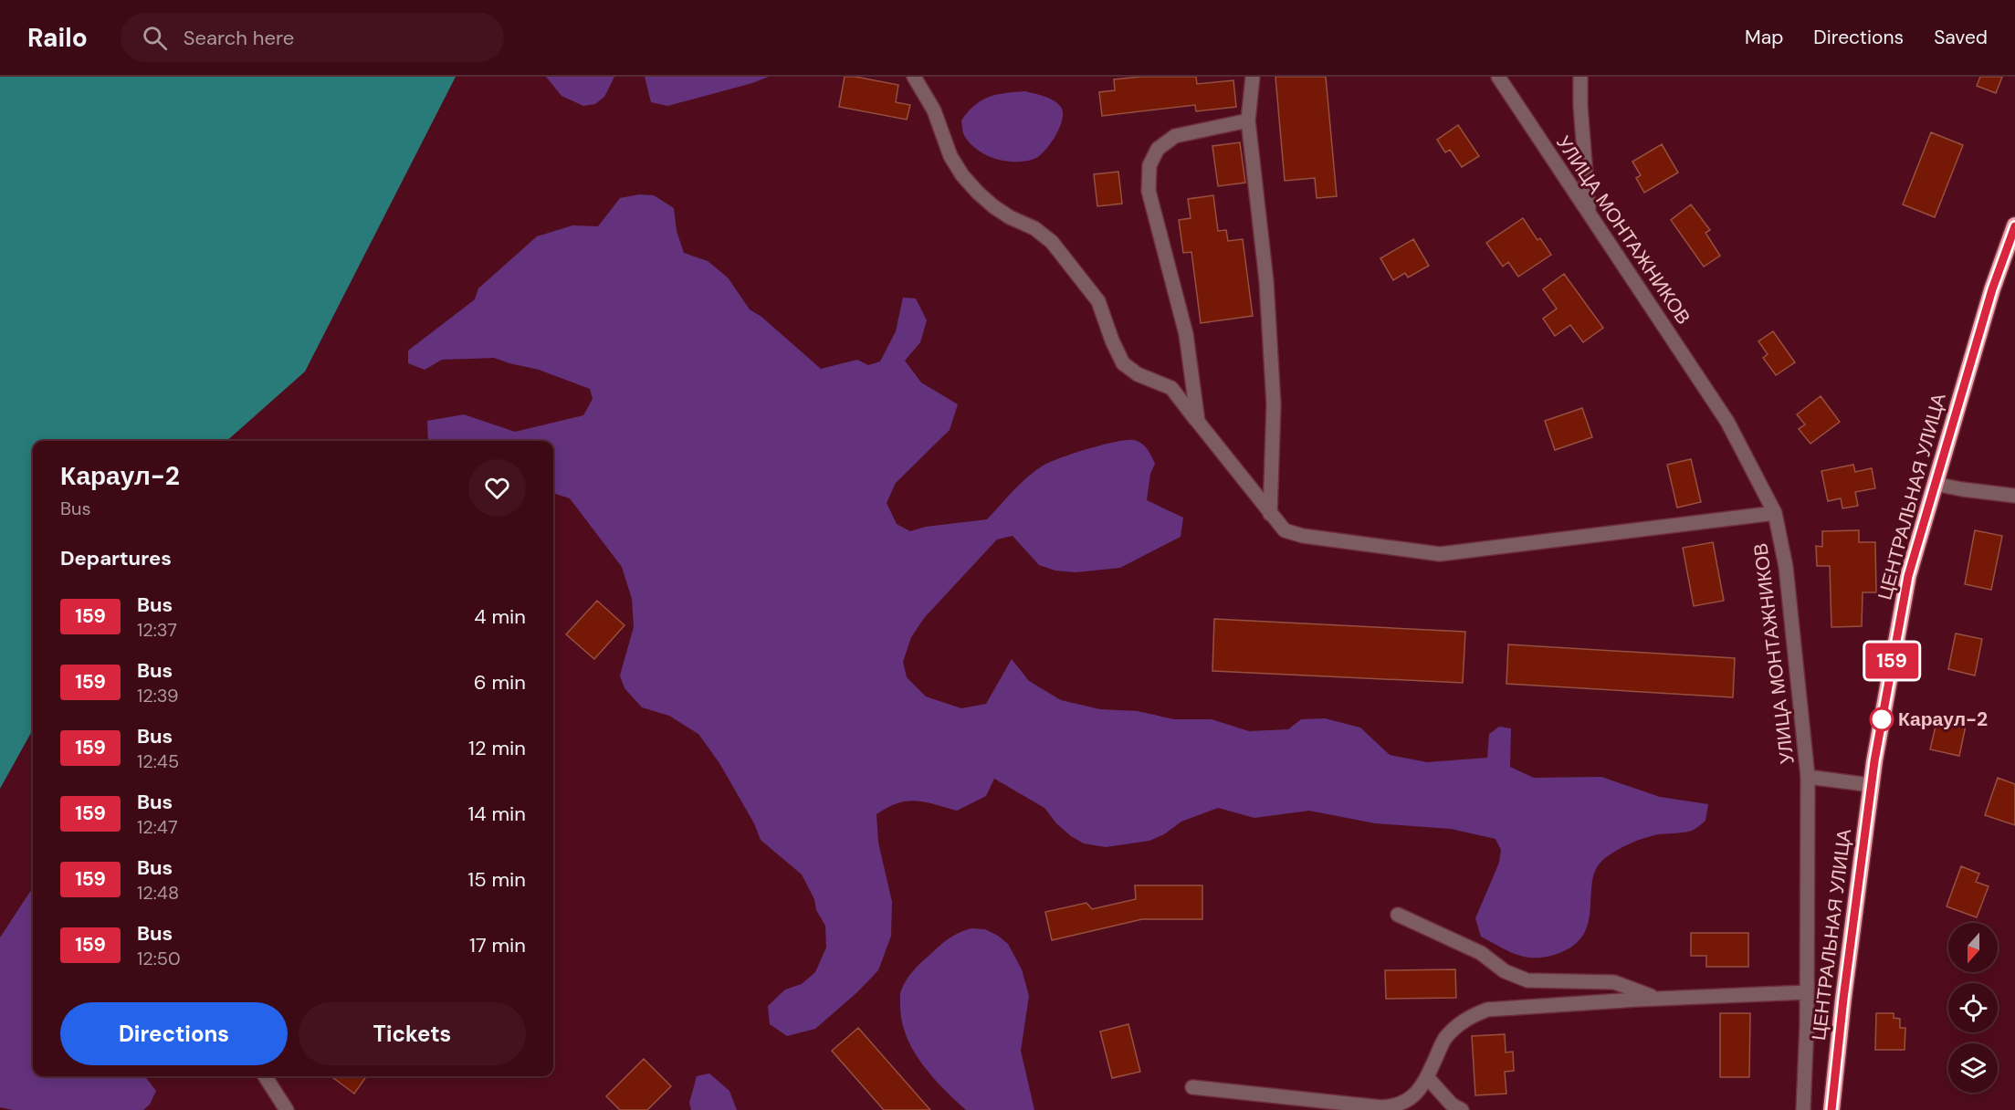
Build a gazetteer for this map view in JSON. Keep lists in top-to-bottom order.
{
  "streets": {
    "highway": ["ЦЕНТРАЛЬНАЯ УЛИЦА"],
    "street": ["УЛИЦА МОНТАЖНИКОВ"]
  },
  "places": ["Караул-2"],
  "lines": ["bus line 159"],
  "north": "bottom",
  "page": {
    "header": "Railo",
    "search": "Search here",
    "nav": ["Map", "Directions", "Saved"],
    "on_map": "159",
    "heading": [
      ["Караул-2", "Bus"],
      "Departures"
    ],
    "list": [
      {
        "mark": "159",
        "name": "Bus",
        "note": "12:37",
        "value": "4 min"
      },
      {
        "mark": "159",
        "name": "Bus",
        "note": "12:39",
        "value": "6 min"
      },
      {
        "mark": "159",
        "name": "Bus",
        "note": "12:45",
        "value": "12 min"
      },
      {
        "mark": "159",
        "name": "Bus",
        "note": "12:47",
        "value": "14 min"
      },
      {
        "mark": "159",
        "name": "Bus",
        "note": "12:48",
        "value": "15 min"
      },
      {
        "mark": "159",
        "name": "Bus",
        "note": "12:50",
        "value": "17 min"
      }
    ],
    "buttons": ["Directions", "Tickets"]
  }
}
